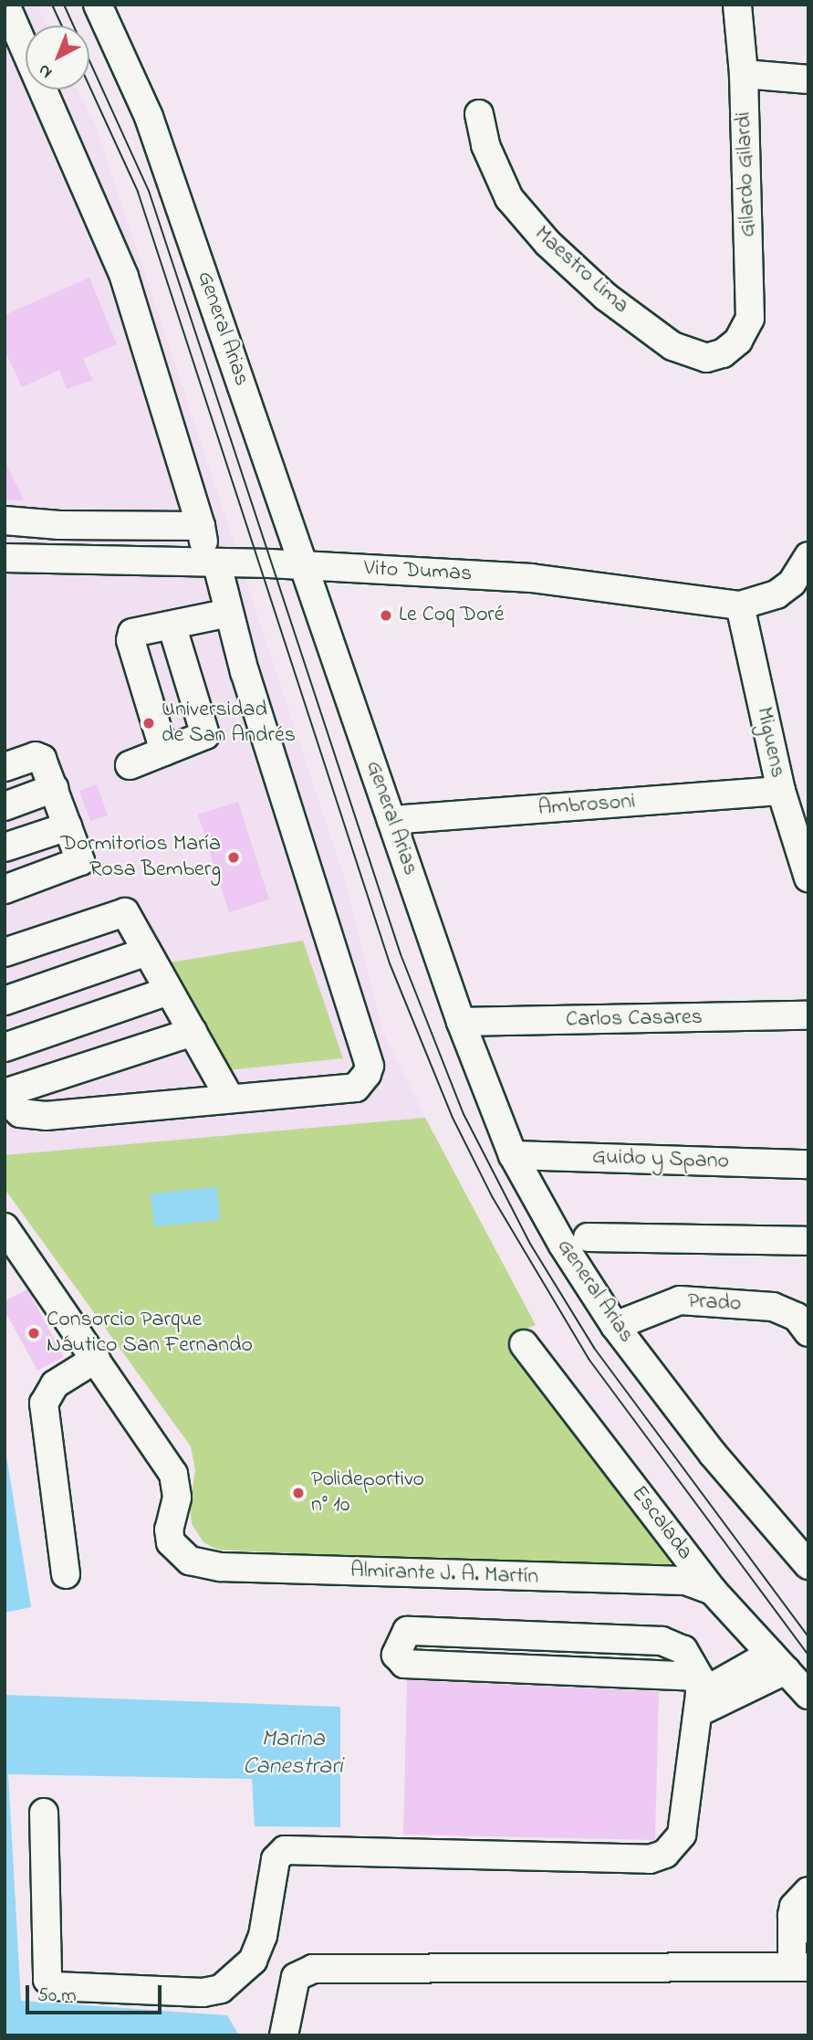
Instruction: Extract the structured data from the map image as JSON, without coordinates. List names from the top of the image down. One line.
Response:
{"streets":{"street":["Gilardo Gilardi","Maestro Lima","General Arias","Vito Dumas","Miguens","Ambrosoni","Carlos Casares","Guido y Spano","Prado","Escalada","Almirante J. A. Martín"]},"crossings":[["Gilardo Gilardi","Maestro Lima"],["General Arias","Vito Dumas"],["General Arias","Ambrosoni"],["General Arias","Carlos Casares"],["General Arias","Guido y Spano"],["General Arias","Prado"],["Vito Dumas","Miguens"],["Miguens","Ambrosoni"],["Escalada","Almirante J. A. Martín"]],"water":["Marina Canestrari"],"places":["Le Coq Doré","Universidad de San Andrés","Dormitorios María Rosa Bemberg","Consorcio Parque Náutico San Fernando","Polideportivo n° 10"],"scale_bar":"50 m","north":"bottom left"}
